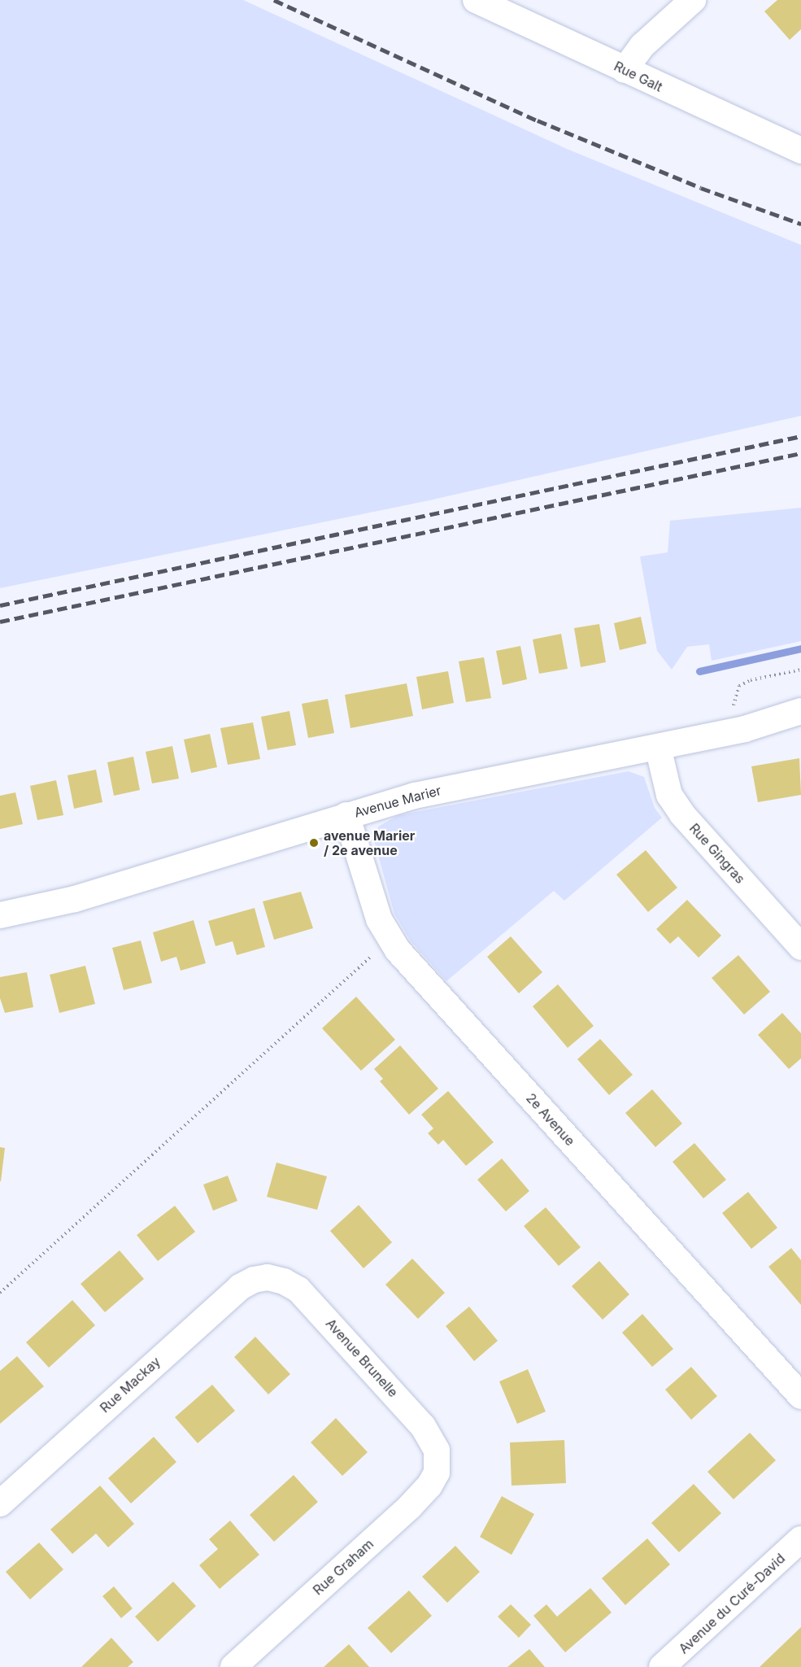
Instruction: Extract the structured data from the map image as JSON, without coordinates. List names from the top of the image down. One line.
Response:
{"streets":{"street":["Rue Galt","Avenue Marier","Rue Gingras","2e Avenue","Avenue Brunelle","Rue Mackay","Rue Graham","Avenue du Curé-David"]},"crossings":[["Avenue Marier","Rue Gingras"],["Avenue Marier","2e Avenue"],["Avenue Brunelle","Rue Mackay"],["Avenue Brunelle","Rue Graham"]],"places":["avenue Marier / 2e avenue"]}
